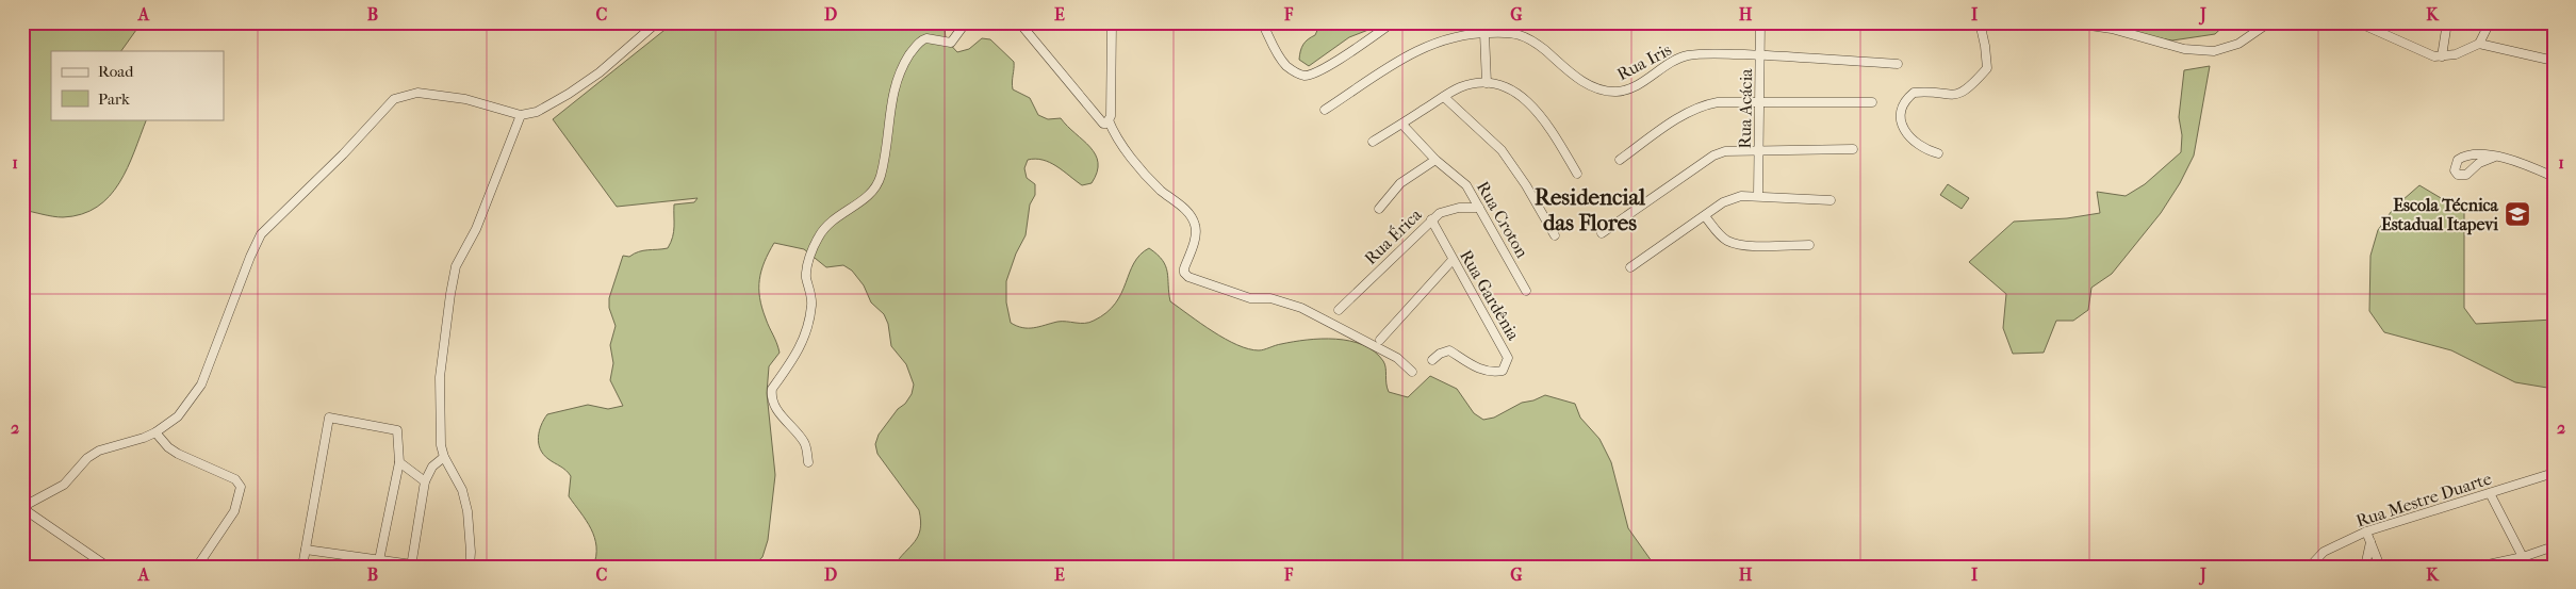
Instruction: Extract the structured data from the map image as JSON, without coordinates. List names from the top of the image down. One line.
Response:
{"streets":{"street":["Rua Iris","Rua Acácia","Rua Croton","Rua Érica","Rua Gardênia","Rua Mestre Duarte"]},"crossings":[["Rua Iris","Rua Acácia"],["Rua Croton","Rua Érica"],["Rua Érica","Rua Gardênia"]],"districts":["Residencial das Flores"],"places":{"school or university":["Escola Técnica Estadual Itapevi"]},"legend":["Road","Park"],"grid":{"columns":["A","B","C","D","E","F","G","H","I","J","K"],"rows":["1","2"]}}
